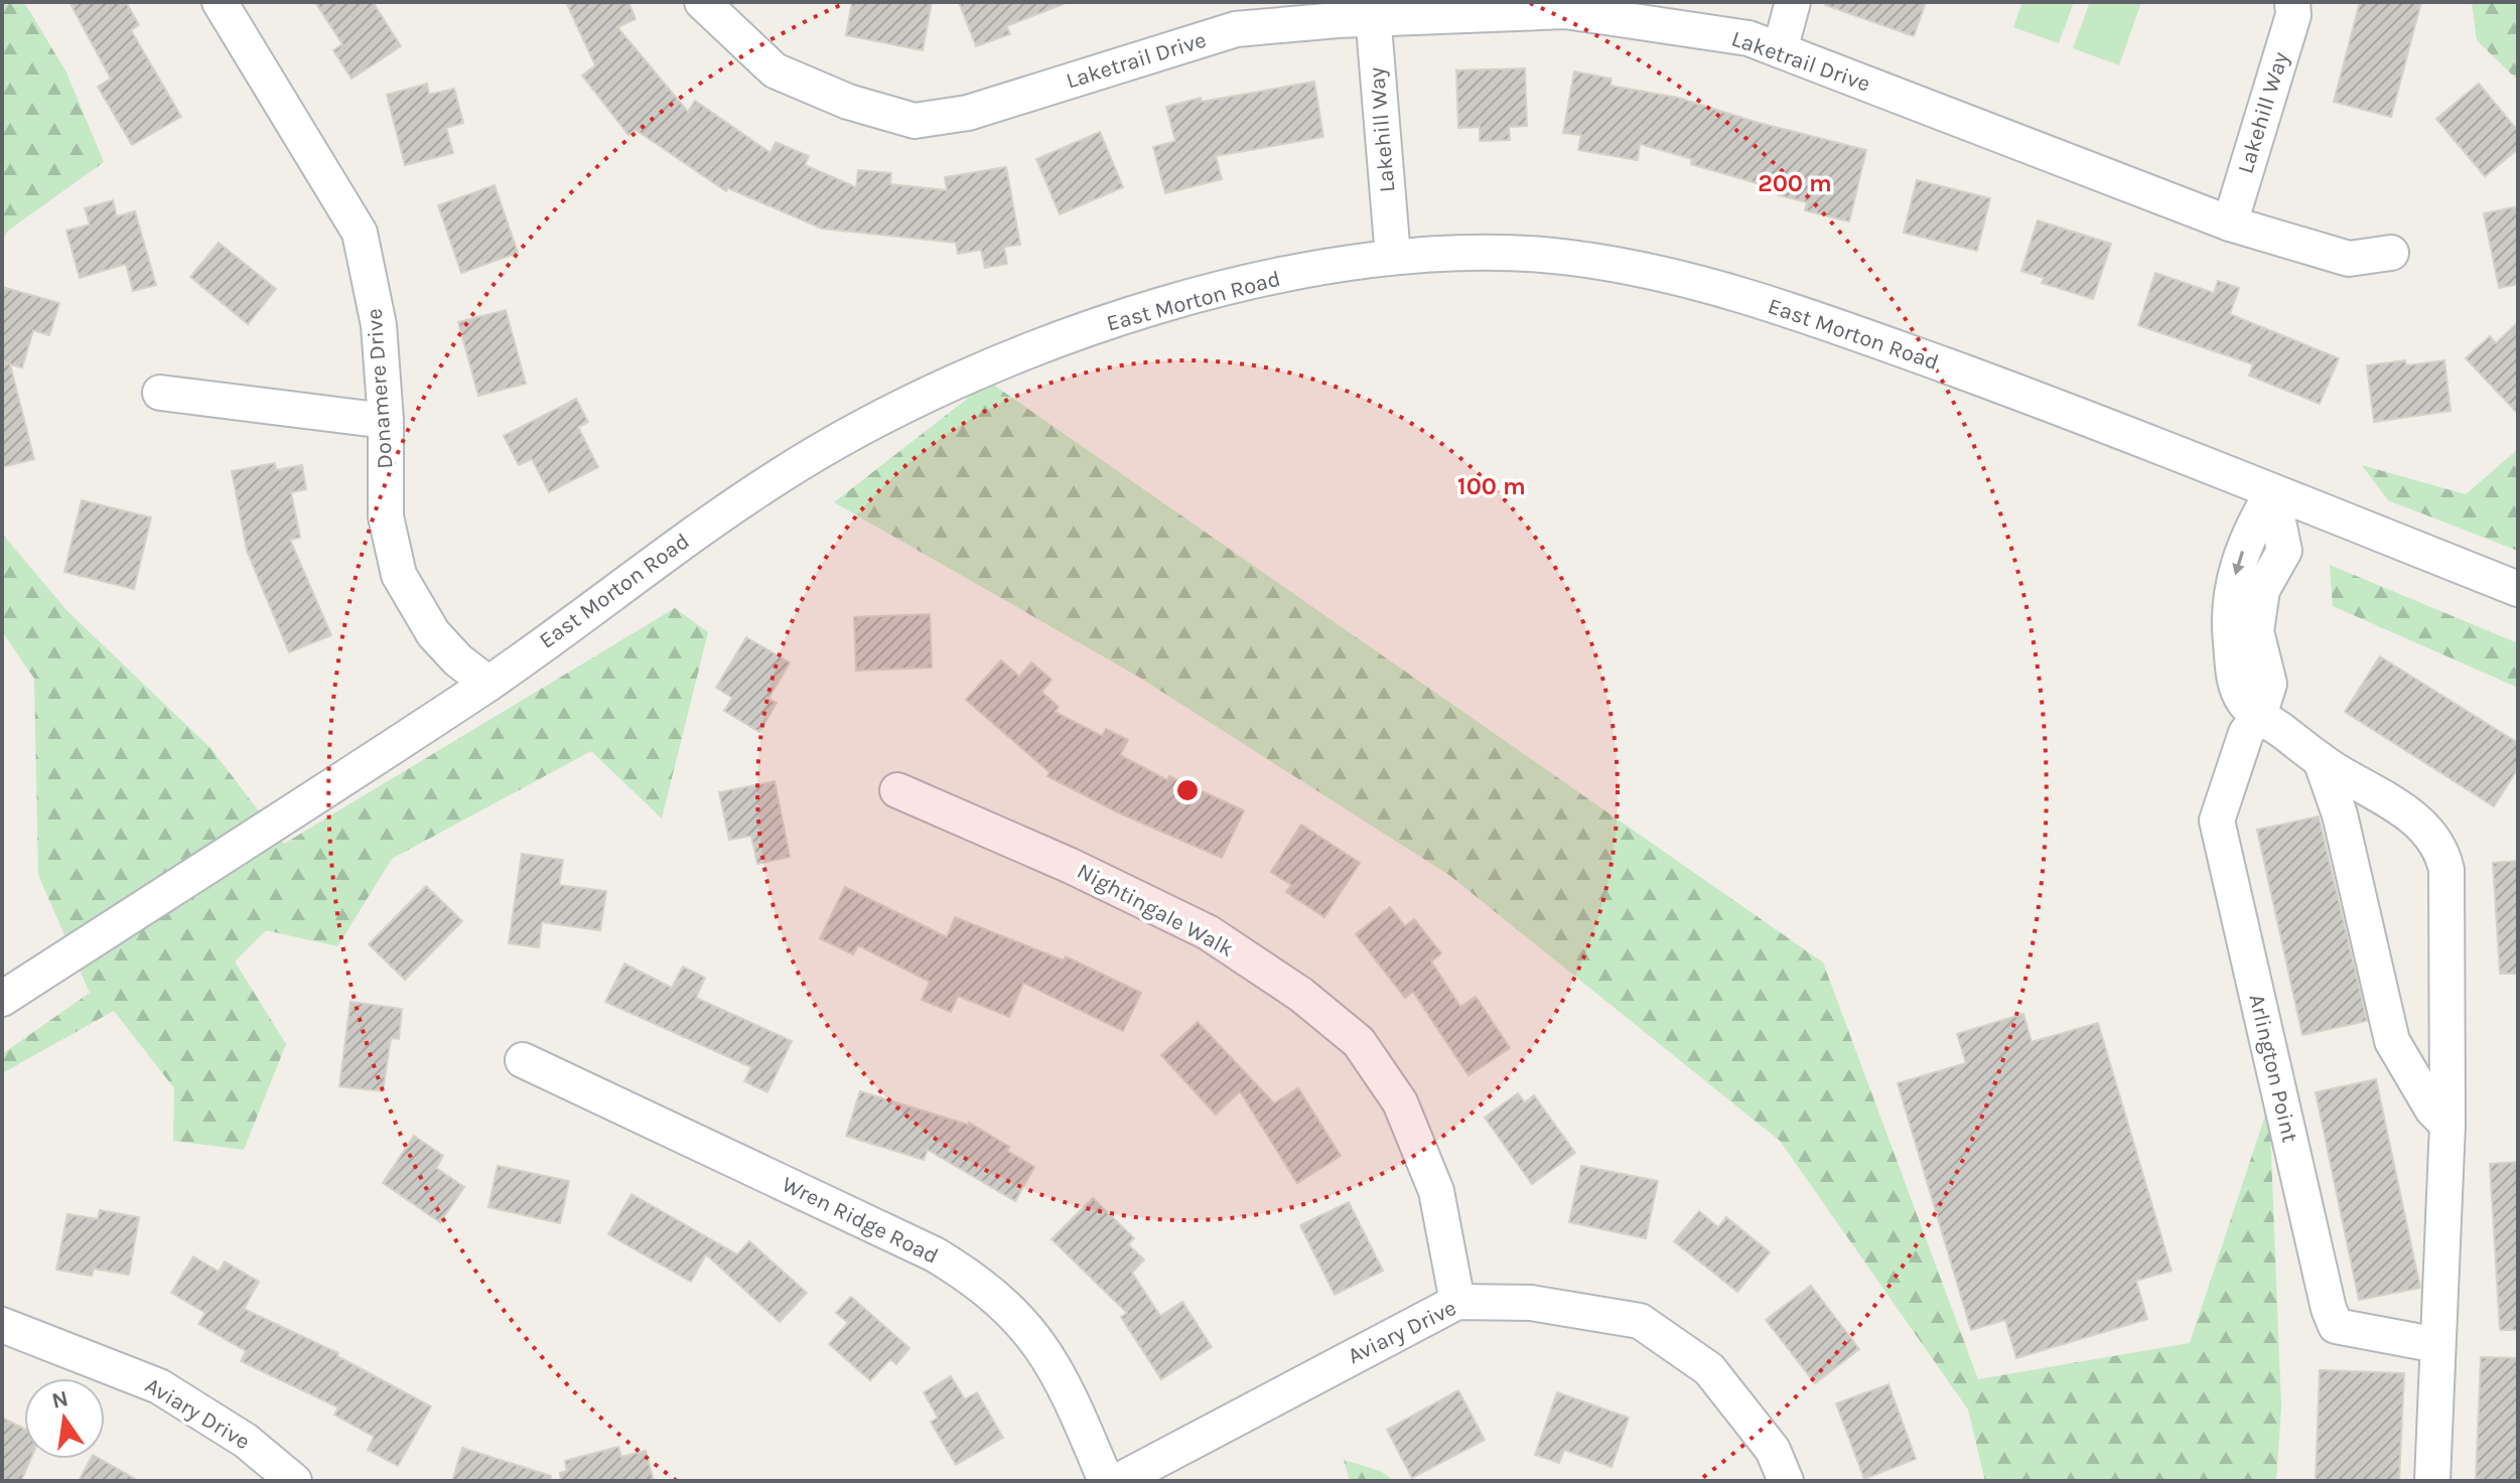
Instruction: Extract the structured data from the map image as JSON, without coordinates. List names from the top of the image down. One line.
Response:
{"streets":{"street":["Laketrail Drive","Lakehill Way","East Morton Road","Donamere Drive","Nightingale Walk","Arlington Point","Wren Ridge Road","Aviary Drive"]},"crossings":[["Laketrail Drive","Lakehill Way"],["Lakehill Way","East Morton Road"],["East Morton Road","Donamere Drive"],["Nightingale Walk","Aviary Drive"]],"north":"top","rings":["200 m","100 m"]}
